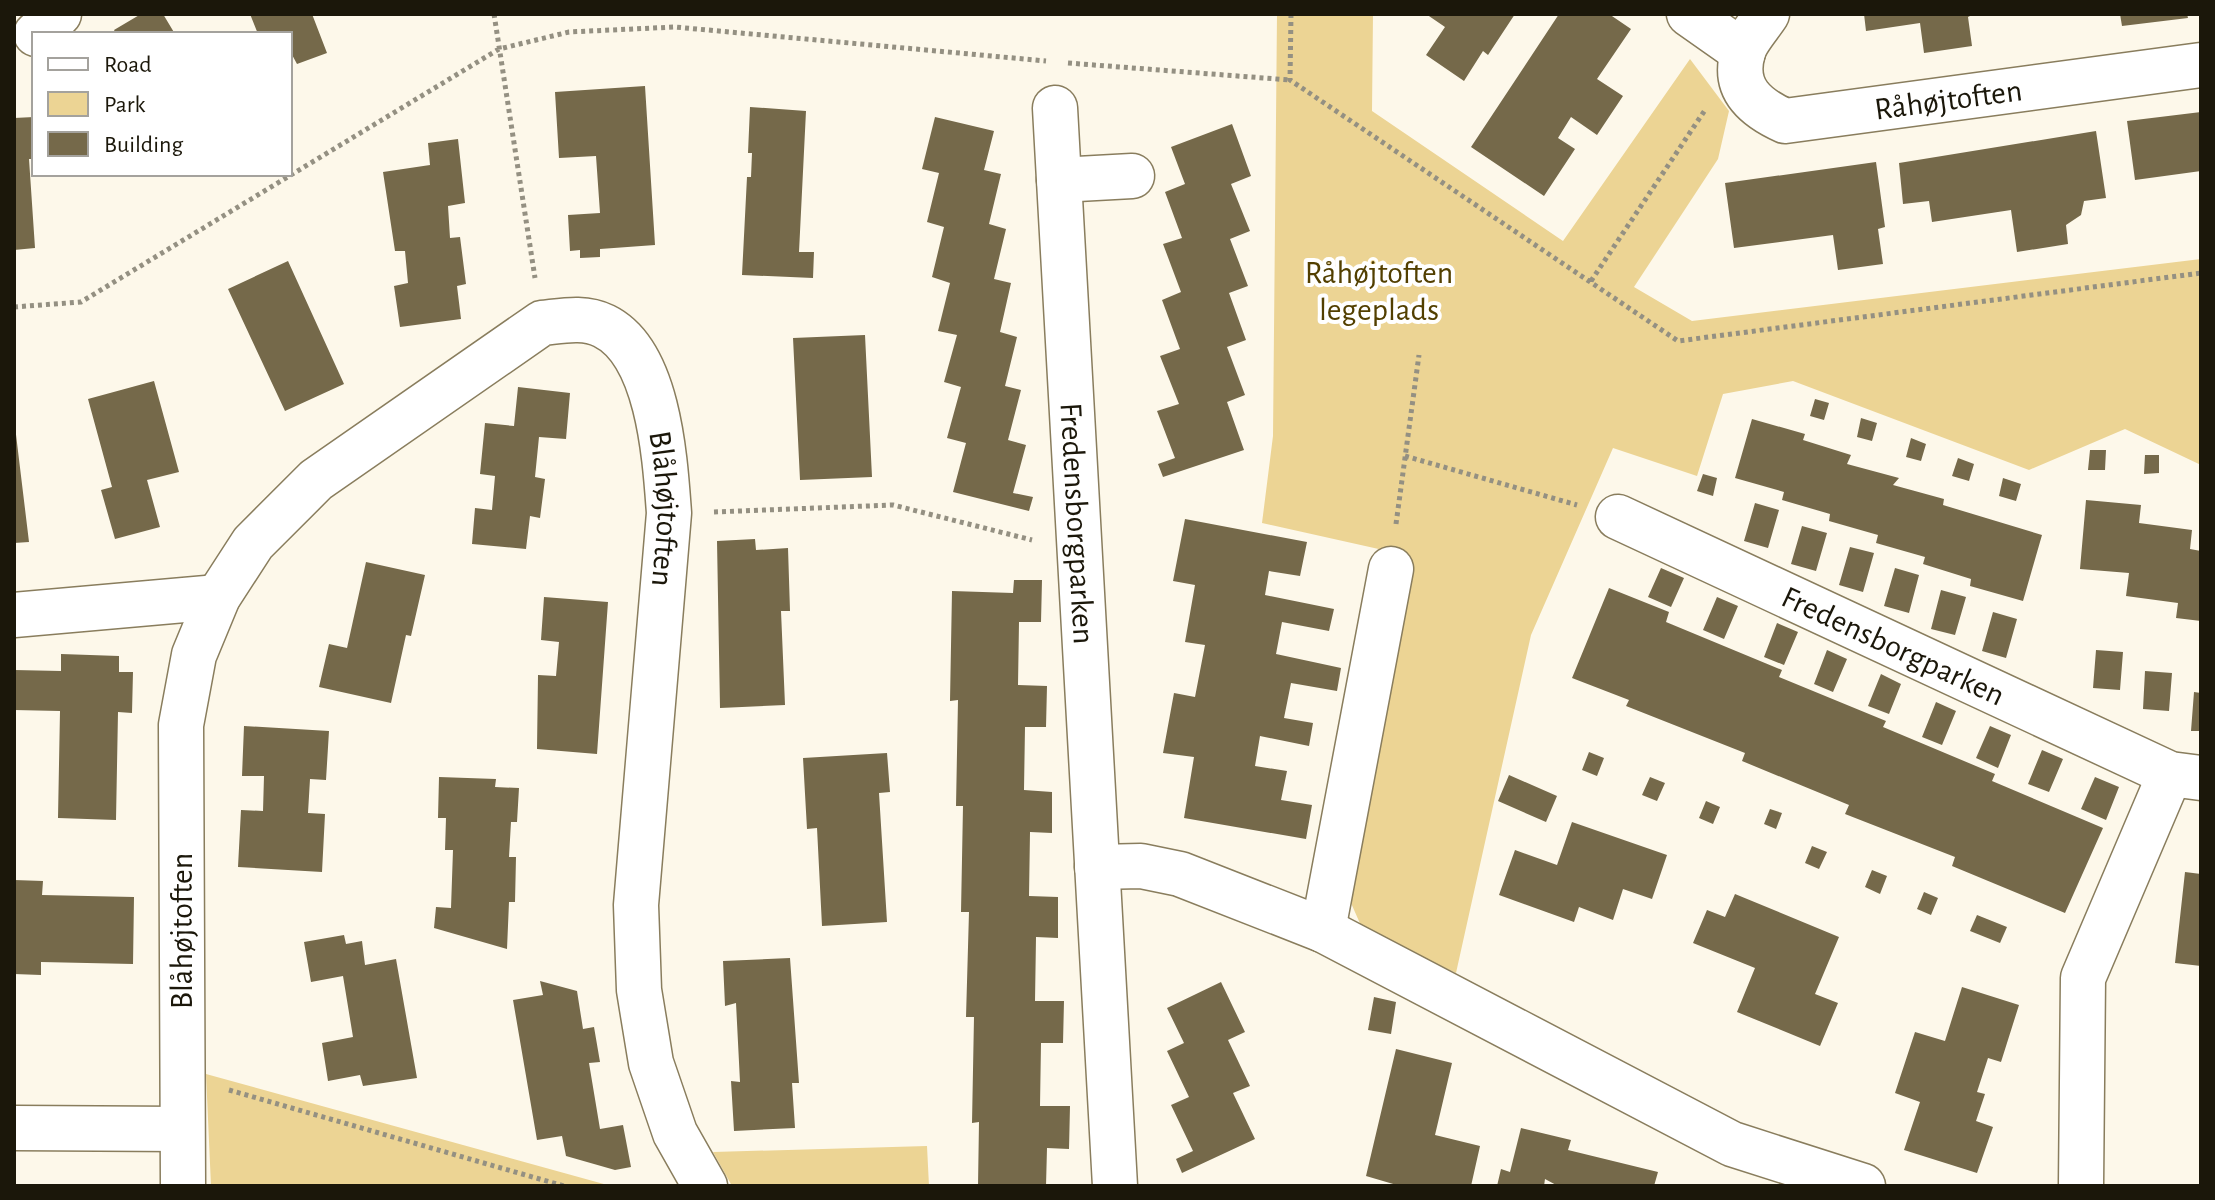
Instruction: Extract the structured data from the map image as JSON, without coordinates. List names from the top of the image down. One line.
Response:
{"streets":{"street":["Råhøjtoften","Blåhøjtoften","Fredensborgparken"]},"parks":["Råhøjtoften legeplads"],"legend":["Road","Park","Building"]}
